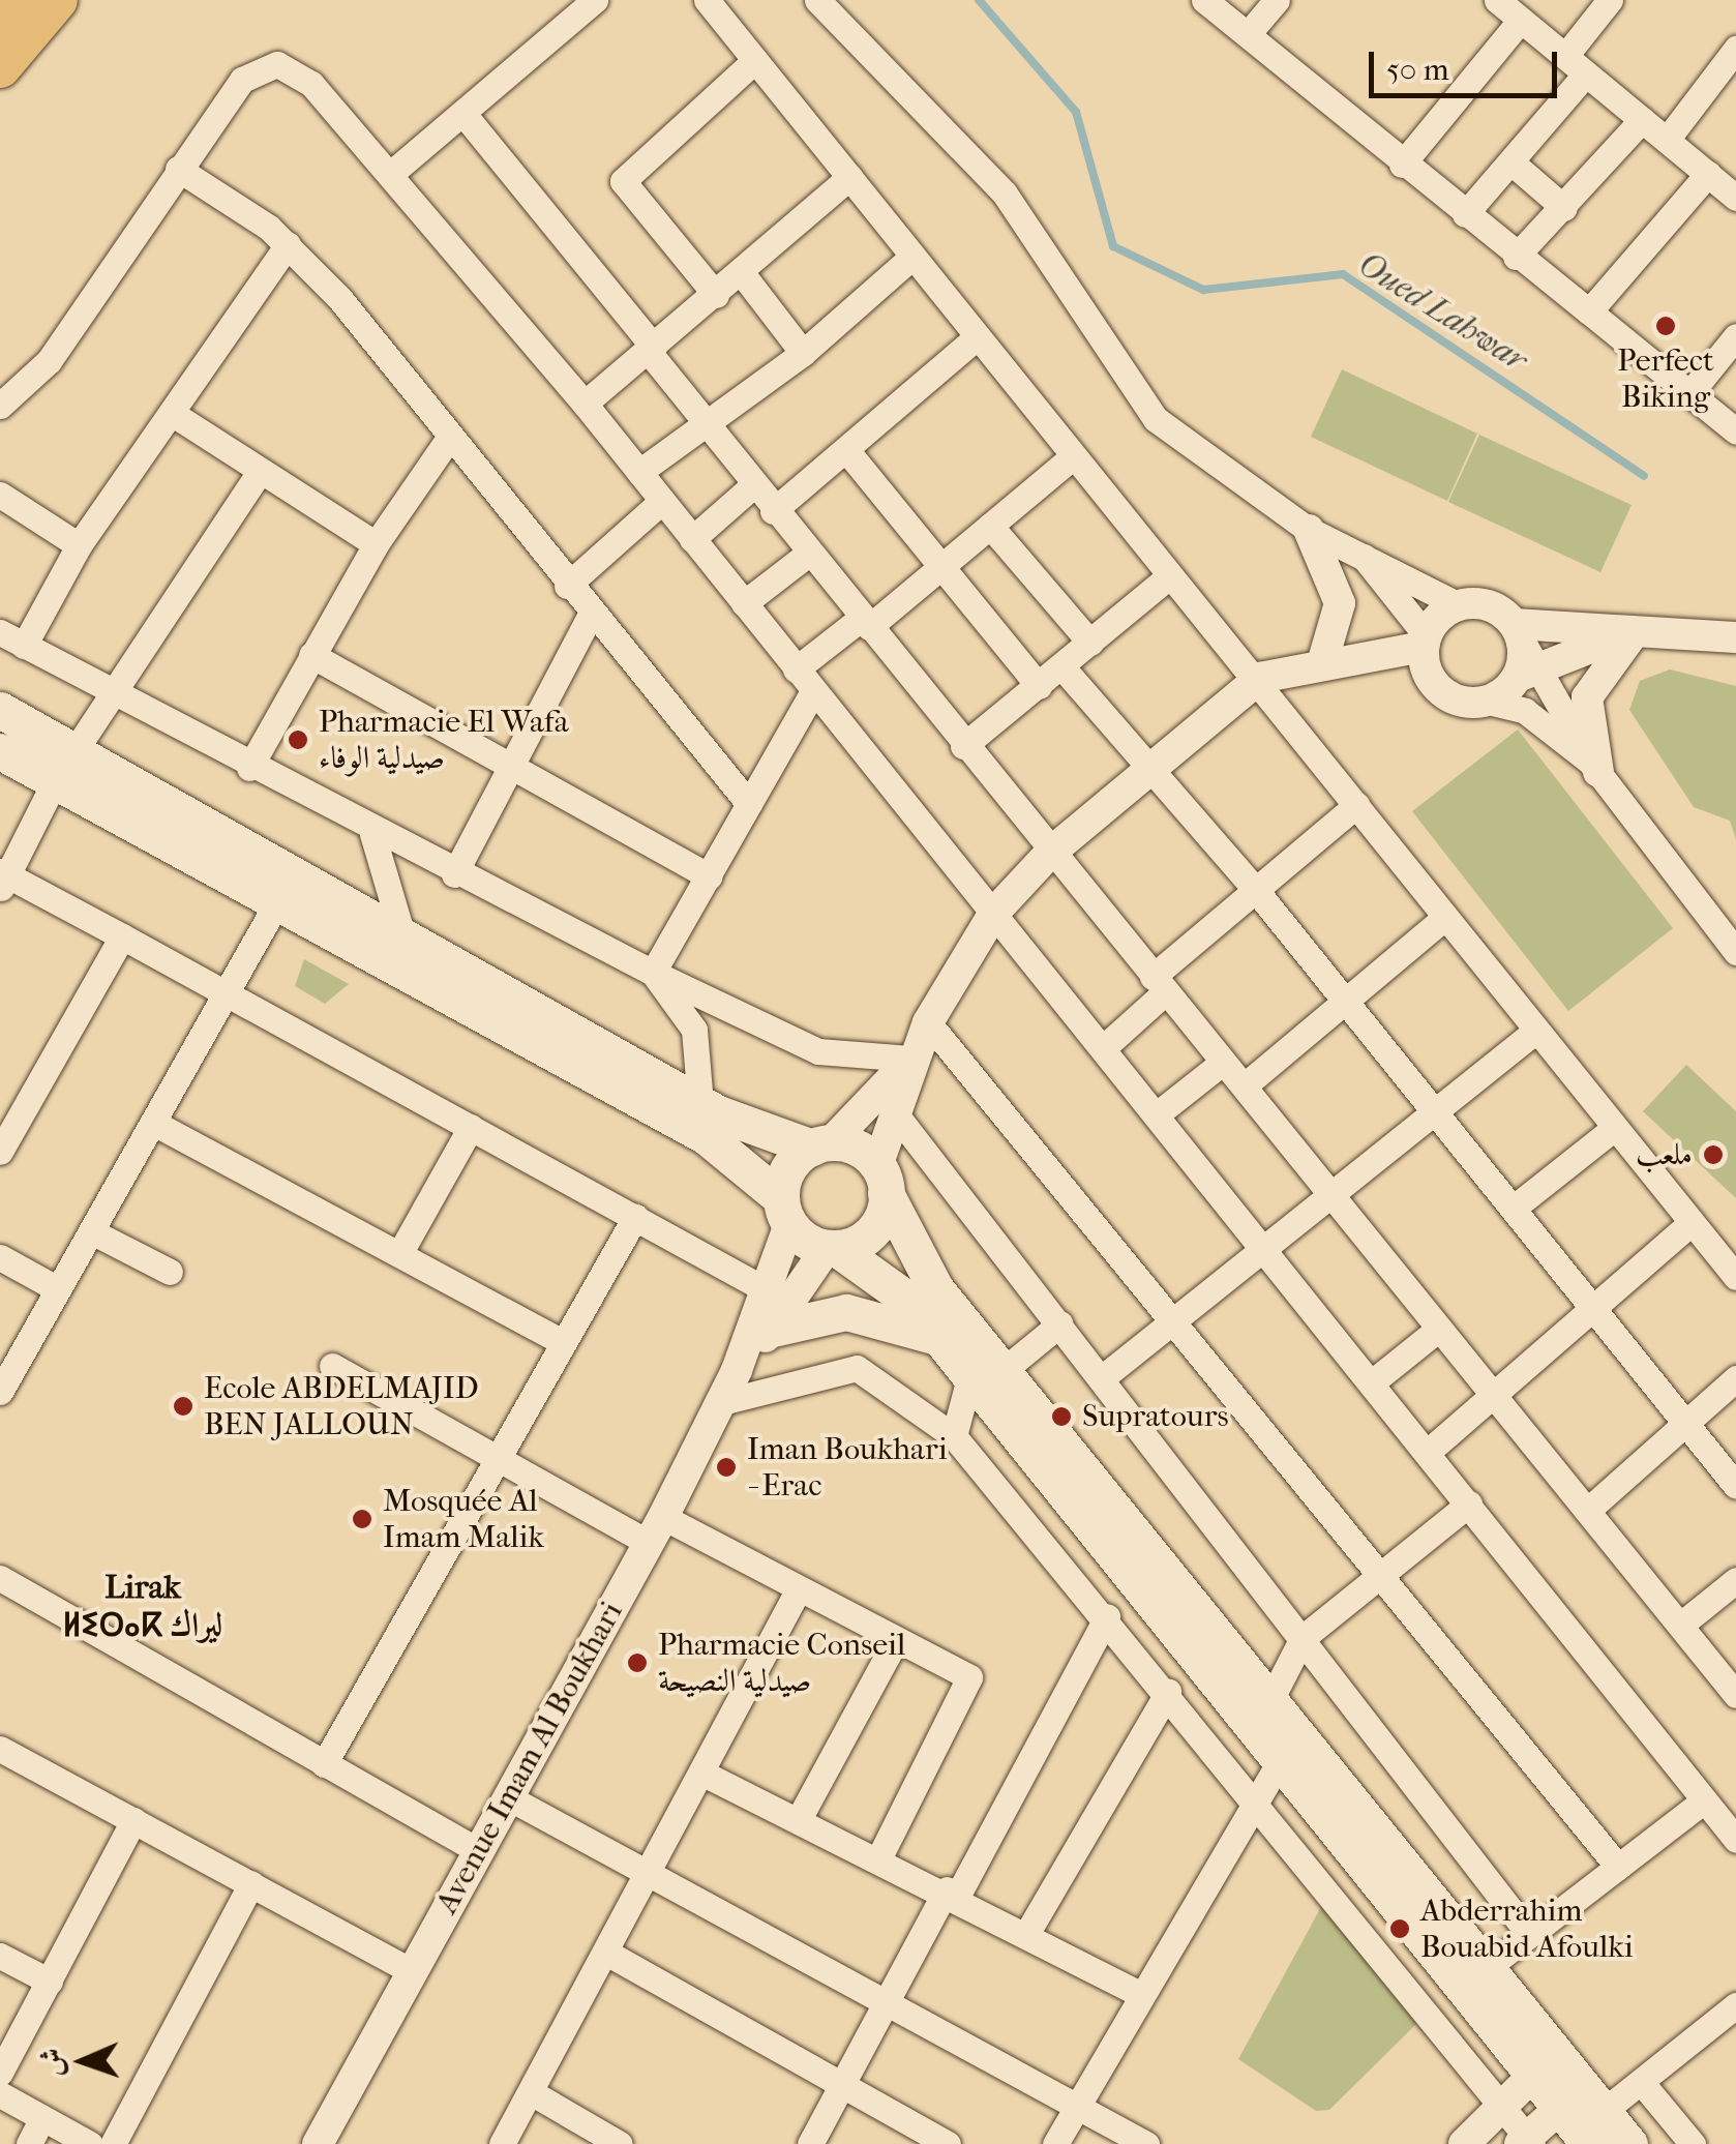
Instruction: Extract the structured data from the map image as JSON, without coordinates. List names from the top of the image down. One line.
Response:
{"streets":{"street":["Avenue Imam Al Boukhari"]},"districts":["Lirak ⵍⵉⵔⴰⴽ ليراك"],"water":["Oued Lahwar"],"places":["Perfect Biking","Pharmacie El Wafa صيدلية الوفاء","ملعب","Ecole ABDELMAJID BEN JALLOUN","Supratours","Iman Boukhari - Erac","Mosquée Al Imam Malik","Pharmacie Conseil صيدلية النصيحة","Abderrahim Bouabid Afoulki"],"scale_bar":"50 m","north":"left"}
